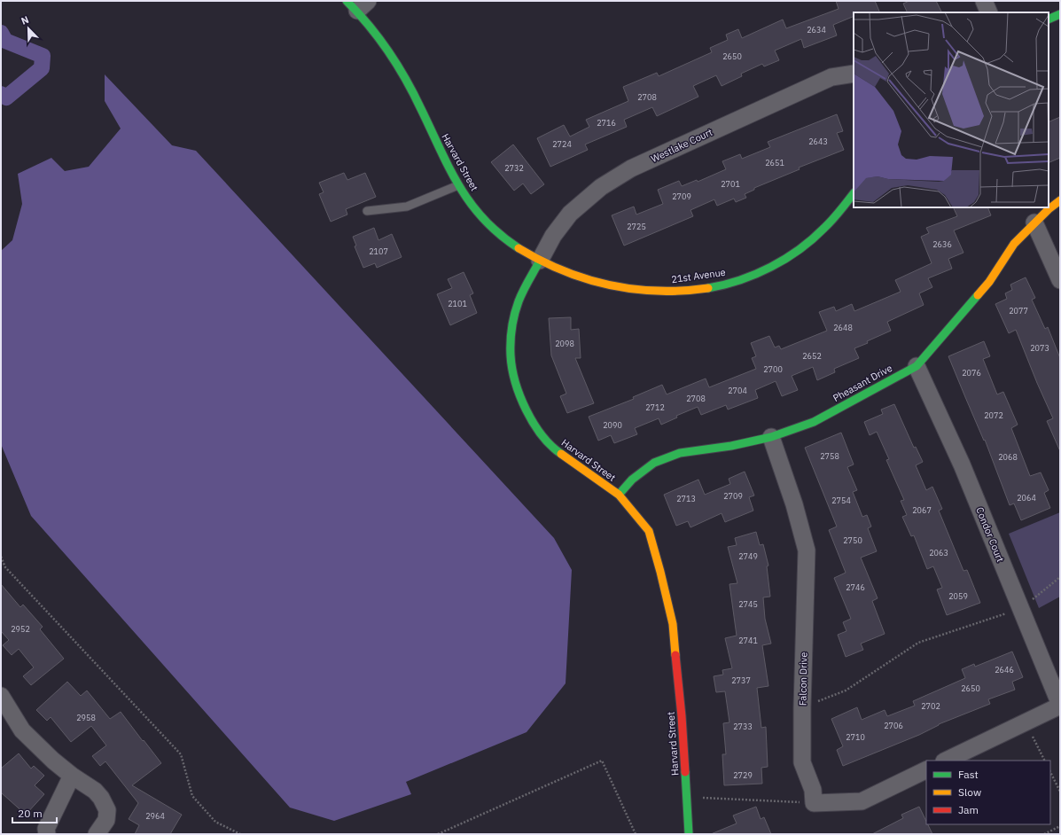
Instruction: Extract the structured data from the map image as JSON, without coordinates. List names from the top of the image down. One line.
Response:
{"streets":{"street":["Westlake Court","Harvard Street","21st Avenue","Pheasant Drive","Condor Court","Falcon Drive"]},"crossings":[["Westlake Court","Harvard Street"],["Westlake Court","21st Avenue"],["Harvard Street","21st Avenue"],["Harvard Street","Pheasant Drive"],["Pheasant Drive","Condor Court"],["Pheasant Drive","Falcon Drive"]],"house_numbers":["2634","2650","2708","2716","2643","2724","2651","2732","2701","2709","2725","2636","2107","2101","2077","2648","2098","2073","2652","2700","2076","2704","2708","2712","2072","2090","2758","2068","2709","2064","2713","2754","2067","2750","2063","2749","2746","2059","2745","2952","2741","2646","2737","2650","2702","2958","2706","2733","2710","2729","2964"],"legend":["Fast","Slow","Jam"],"scale_bar":"20 m","north":"top left"}
